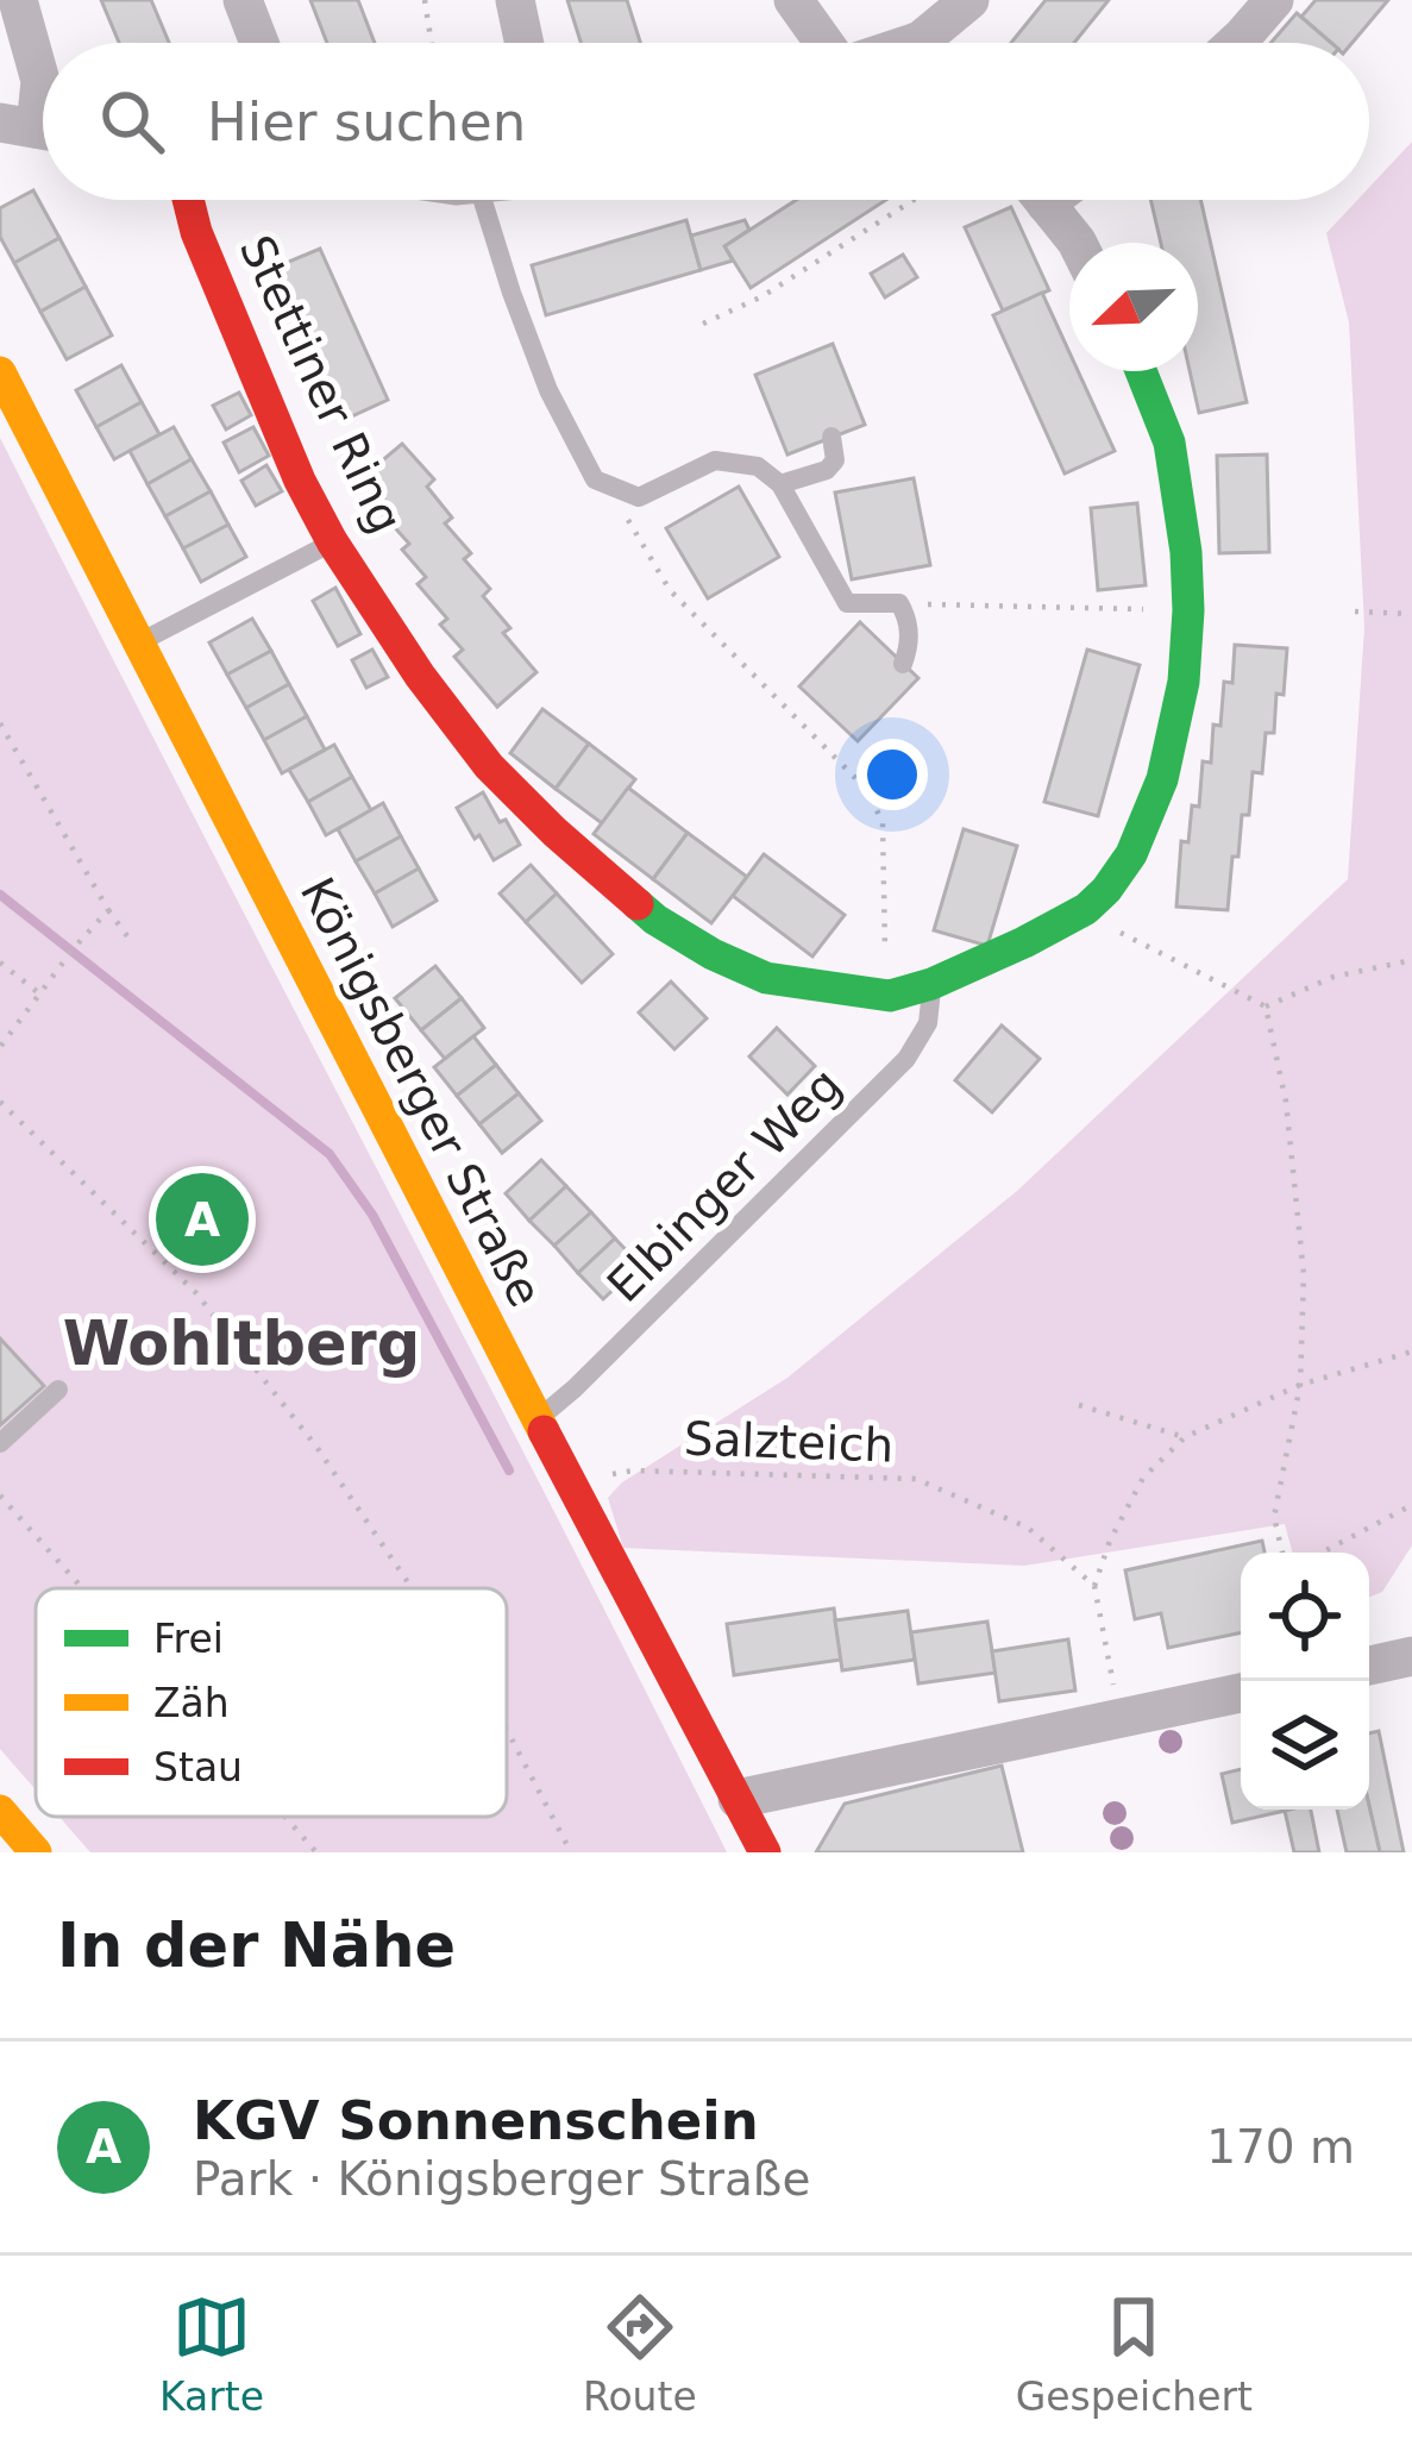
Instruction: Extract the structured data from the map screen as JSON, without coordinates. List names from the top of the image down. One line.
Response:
{"streets":{"street":["Stettiner Ring","Königsberger Straße"],"lane":["Elbinger Weg"],"path":["Salzteich"]},"crossings":[["Stettiner Ring","Elbinger Weg"],["Königsberger Straße","Elbinger Weg"],["Königsberger Straße","Salzteich"]],"districts":["Wohltberg"],"legend":["Frei","Zäh","Stau"],"north":"bottom left","page":{"search":"Hier suchen","pins":"A","heading":"In der Nähe","list":[{"mark":"A","name":"KGV Sonnenschein","note":"Park · Königsberger Straße","value":"170 m"}],"nav":["Karte","Route","Gespeichert"]}}
